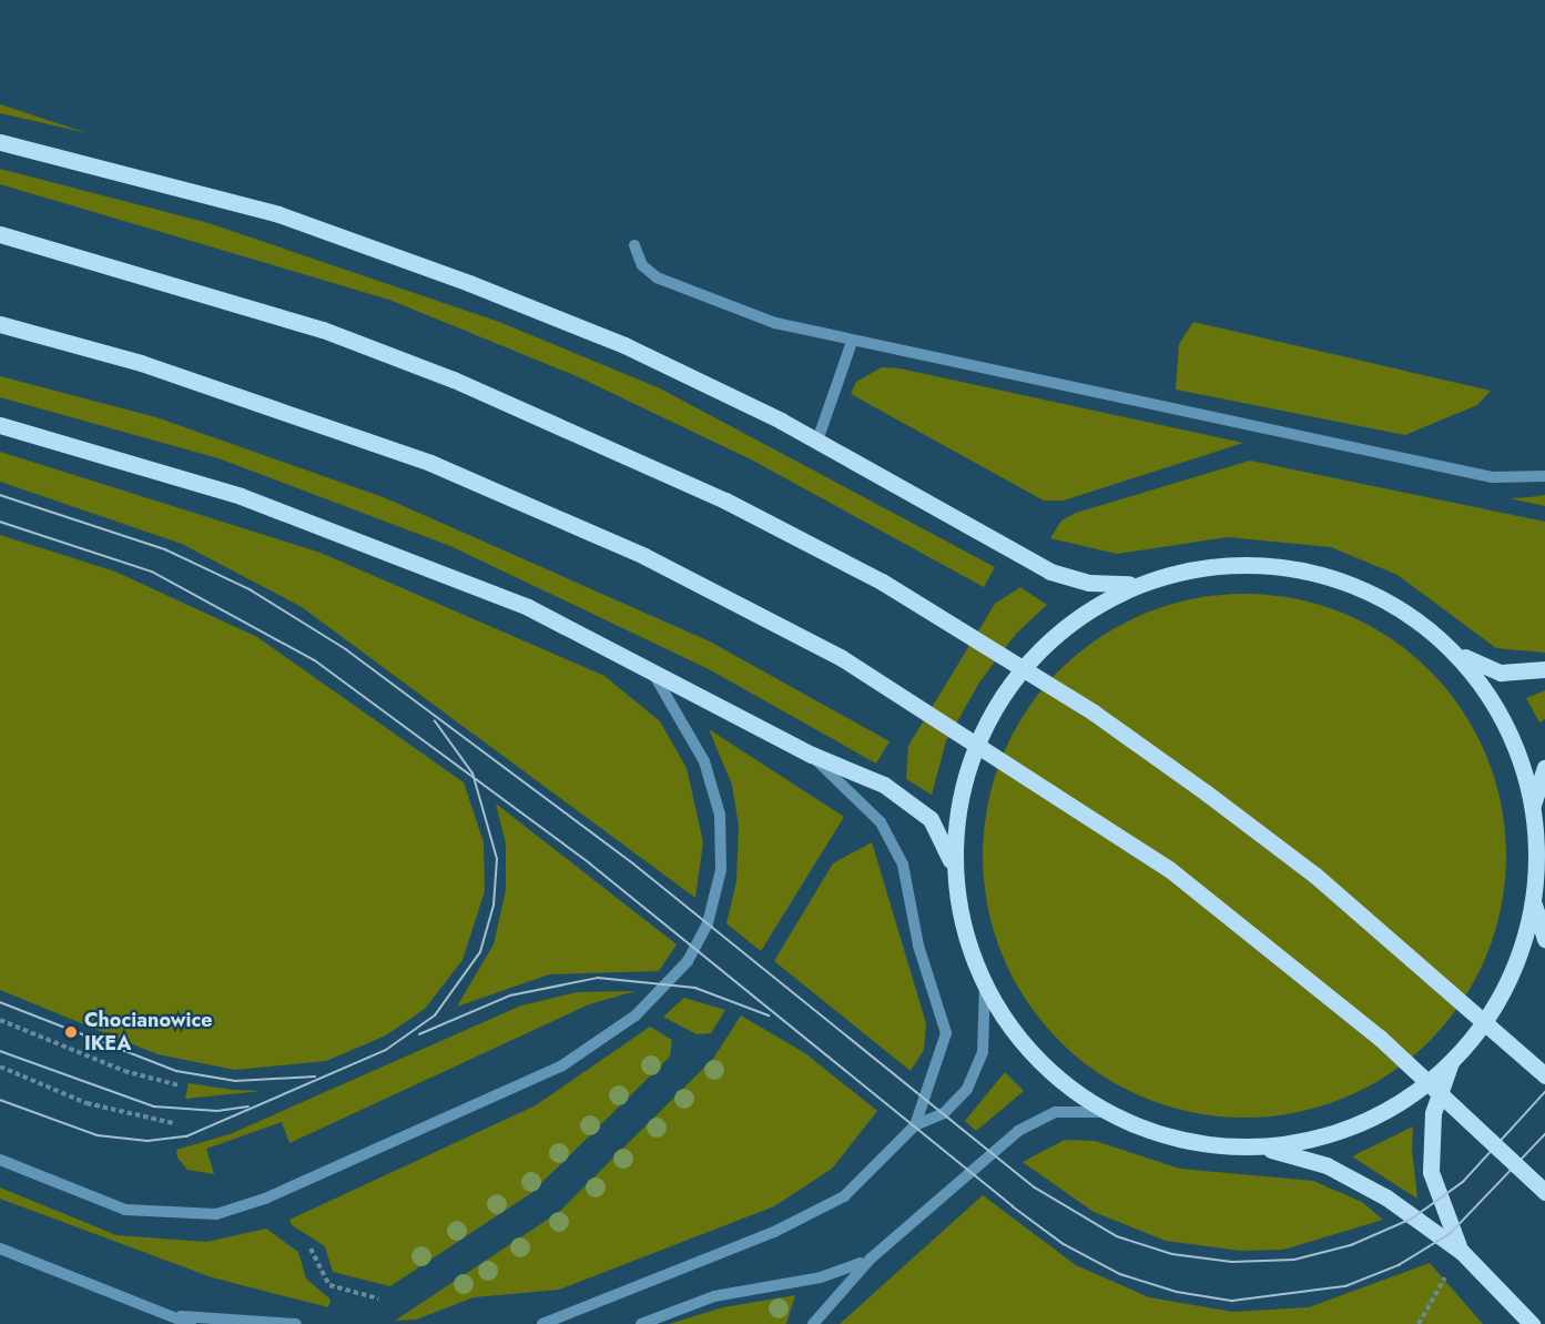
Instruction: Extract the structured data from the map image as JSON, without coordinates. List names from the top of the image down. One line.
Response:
{"places":["Chocianowice IKEA"]}
